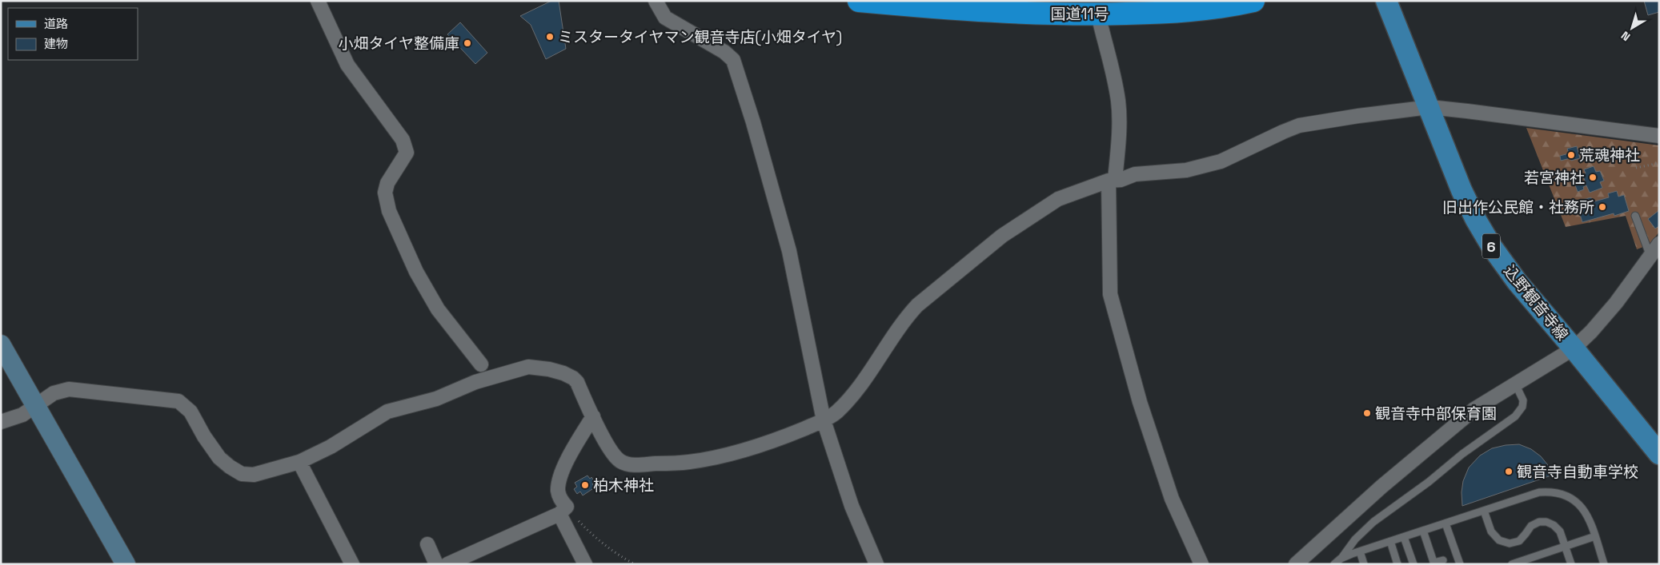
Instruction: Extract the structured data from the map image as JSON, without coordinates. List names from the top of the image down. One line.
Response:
{"streets":{"highway":["国道11号"],"main road":["6","込野観音寺線"]},"places":["ミスタータイヤマン観音寺店(小畑タイヤ)","小畑タイヤ整備庫","荒魂神社","若宮神社","旧出作公民館・社務所","観音寺中部保育園","観音寺自動車学校","柏木神社"],"legend":["道路","建物"],"north":"bottom left"}
